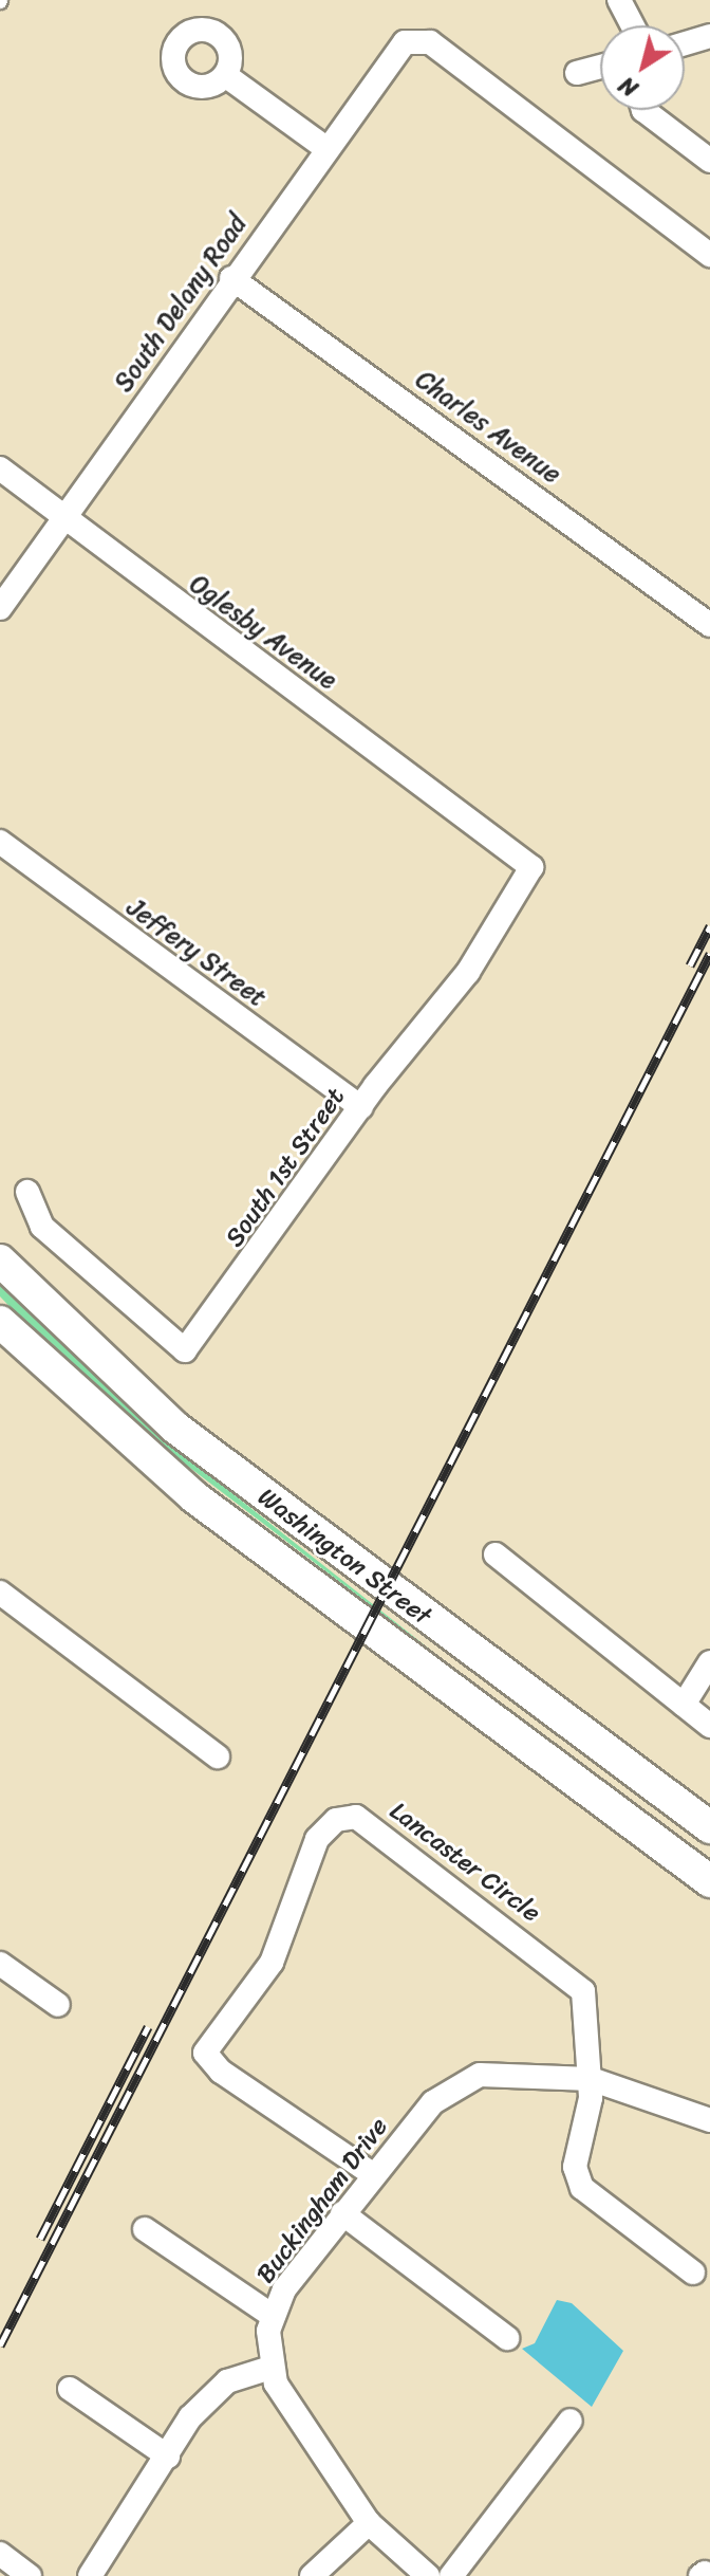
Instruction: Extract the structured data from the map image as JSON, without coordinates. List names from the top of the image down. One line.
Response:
{"streets":{"main road":["Washington Street"],"street":["South Delany Road","Charles Avenue","Oglesby Avenue","Jeffery Street","South 1st Street","Lancaster Circle","Buckingham Drive"]},"crossings":[["South Delany Road","Charles Avenue"],["South Delany Road","Oglesby Avenue"],["Oglesby Avenue","South 1st Street"],["Jeffery Street","South 1st Street"],["Lancaster Circle","Buckingham Drive"]],"north":"bottom left"}
